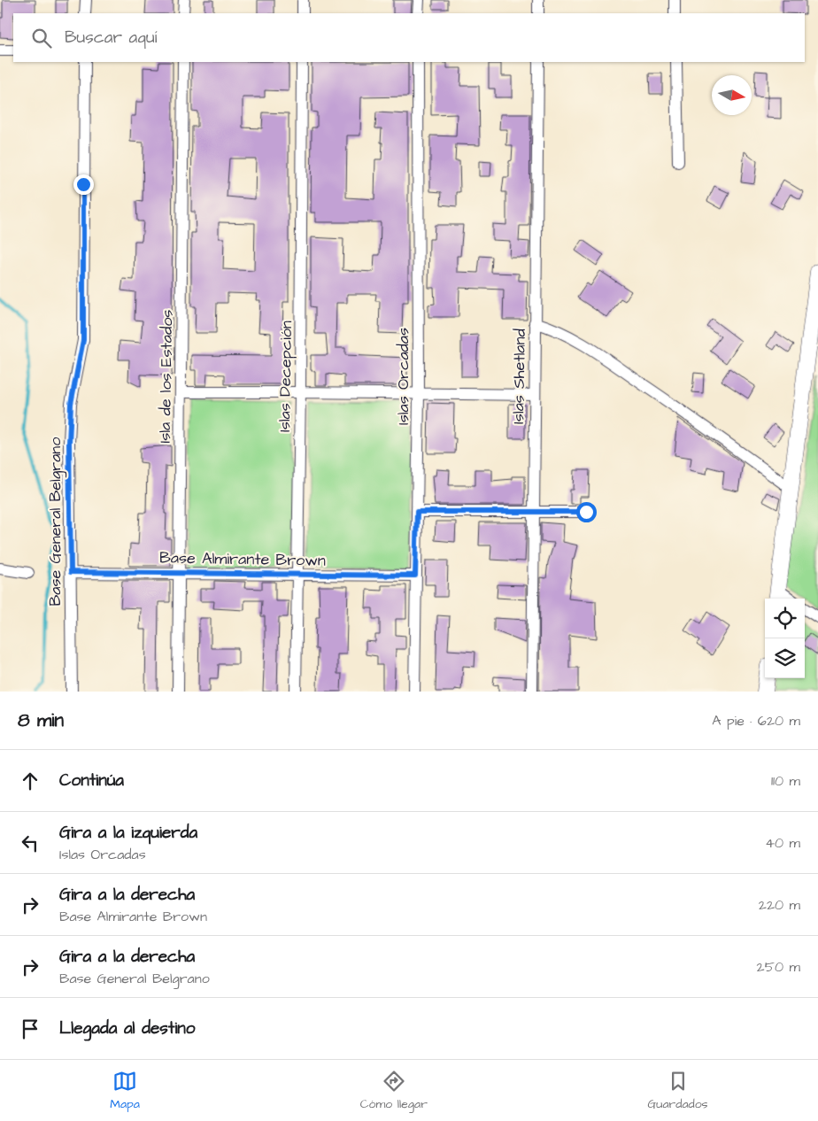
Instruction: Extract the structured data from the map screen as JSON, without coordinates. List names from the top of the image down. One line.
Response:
{"streets":{"street":["Isla de los Estados","Islas Decepción","Islas Orcadas","Islas Shetland","Base General Belgrano","Base Almirante Brown"]},"crossings":[["Isla de los Estados","Base Almirante Brown"],["Islas Decepción","Base Almirante Brown"],["Islas Orcadas","Base Almirante Brown"],["Base General Belgrano","Base Almirante Brown"]],"north":"right","page":{"search":"Buscar aquí","heading":["8 min","A pie · 620 m"],"list":[["Continúa","110 m"],["Gira a la izquierda","Islas Orcadas","40 m"],["Gira a la derecha","Base Almirante Brown","220 m"],["Gira a la derecha","Base General Belgrano","250 m"],"Llegada al destino"],"nav":["Mapa","Cómo llegar","Guardados"]}}
